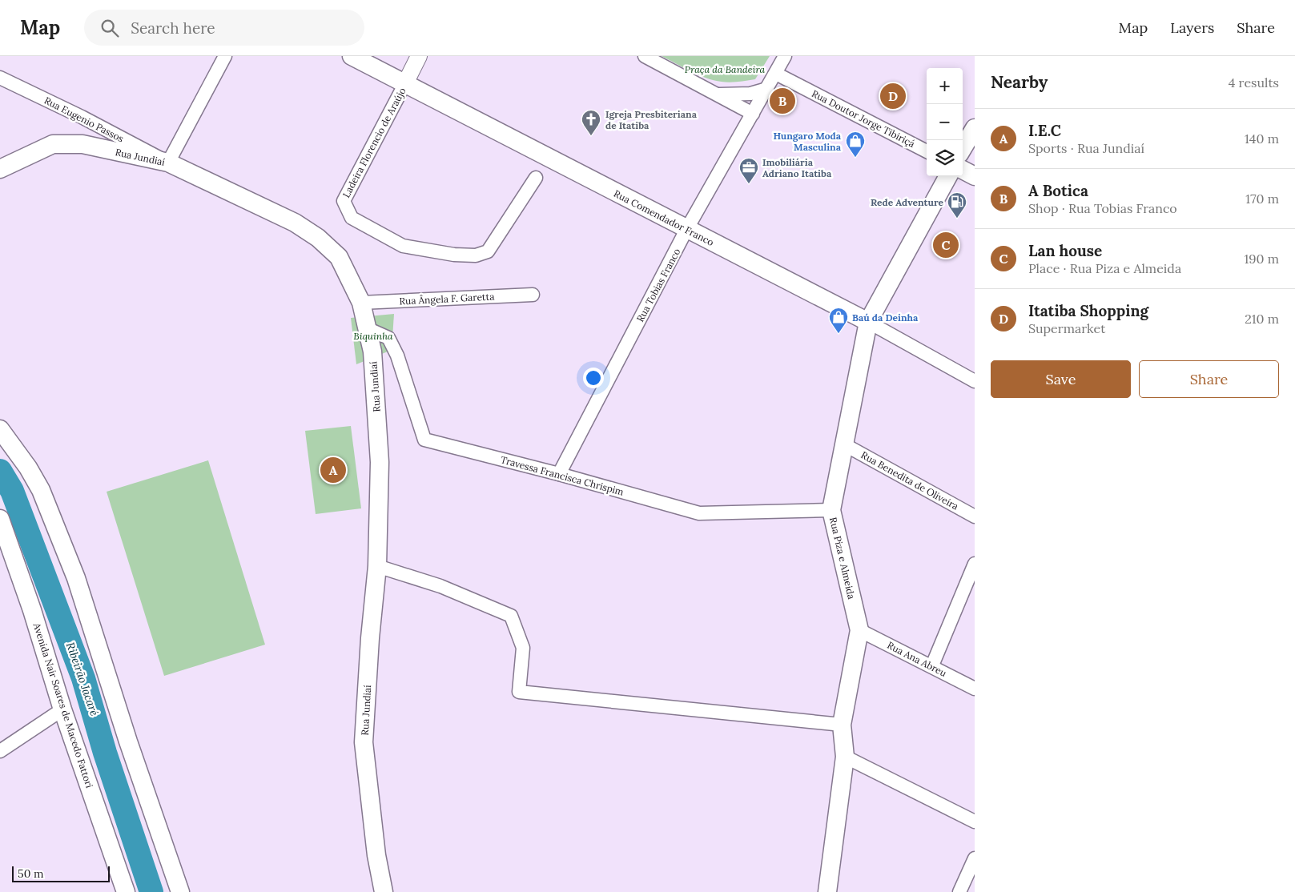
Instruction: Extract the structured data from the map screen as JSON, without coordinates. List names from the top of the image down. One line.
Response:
{"streets":{"main road":["Rua Jundiaí","Rua Comendador Franco","Rua Piza e Almeida","Avenida Nair Soares de Macedo Fattori"],"street":["Rua Doutor Jorge Tibiriçá","Rua Eugenio Passos","Ladeira Florencio de Araújo","Rua Tobias Franco","Rua Ângela F. Garetta","Travessa Francisca Chrispim","Rua Benedita de Oliveira","Rua Ana Abreu"]},"crossings":[["Rua Doutor Jorge Tibiriçá","Rua Tobias Franco"],["Rua Eugenio Passos","Rua Jundiaí"],["Ladeira Florencio de Araújo","Rua Comendador Franco"],["Rua Jundiaí","Rua Ângela F. Garetta"],["Rua Jundiaí","Travessa Francisca Chrispim"],["Rua Comendador Franco","Rua Tobias Franco"],["Rua Comendador Franco","Rua Piza e Almeida"],["Rua Tobias Franco","Travessa Francisca Chrispim"],["Travessa Francisca Chrispim","Rua Piza e Almeida"],["Rua Benedita de Oliveira","Rua Piza e Almeida"],["Rua Piza e Almeida","Rua Ana Abreu"]],"water":["Ribeirão Jacaré"],"parks":["Praça da Bandeira","Biquinha"],"places":{"church":["Igreja Presbiteriana de Itatiba"],"shop":["Hungaro Moda Masculina","Baú da Deinha"],"office":["Imobiliária Adriano Itatiba"],"fuel station":["Rede Adventure"]},"scale_bar":"50 m","page":{"header":"Map","search":"Search here","nav":["Map","Layers","Share"],"heading":["Nearby","4 results"],"map_buttons":["+","−"],"pins":["D","B","C","A"],"list":[{"mark":"A","name":"I.E.C","note":"Sports · Rua Jundiaí","value":"140 m"},{"mark":"B","name":"A Botica","note":"Shop · Rua Tobias Franco","value":"170 m"},{"mark":"C","name":"Lan house","note":"Place · Rua Piza e Almeida","value":"190 m"},{"mark":"D","name":"Itatiba Shopping","note":"Supermarket","value":"210 m"}],"buttons":["Save","Share"],"scale":"50 m"}}
